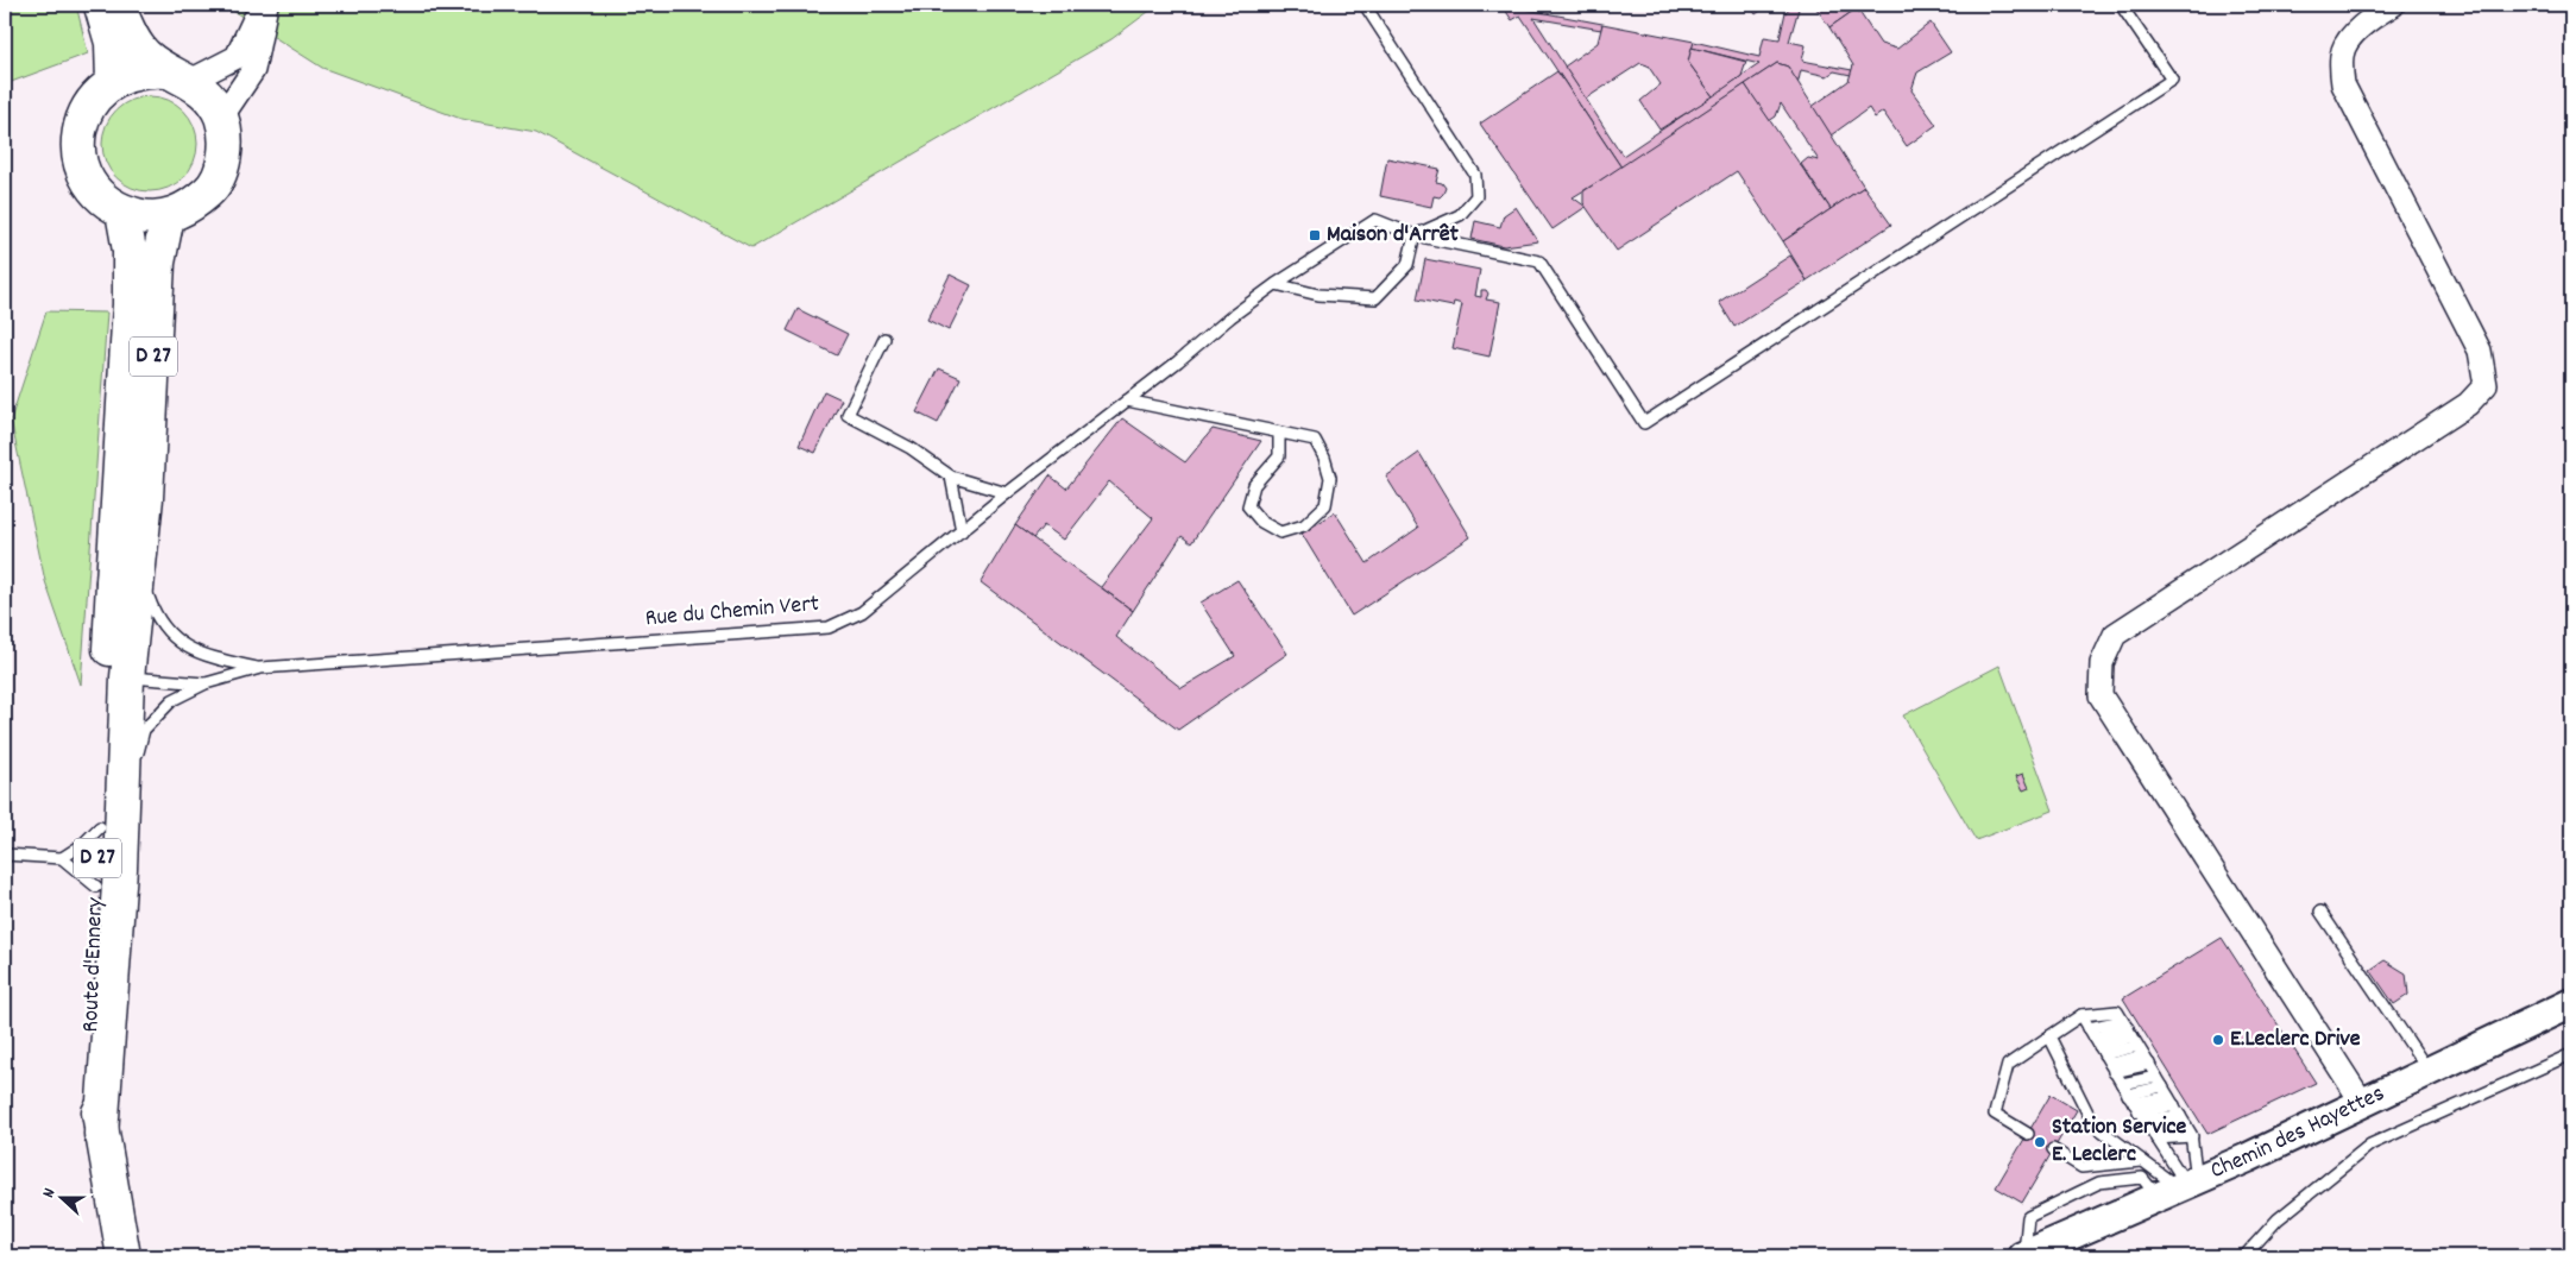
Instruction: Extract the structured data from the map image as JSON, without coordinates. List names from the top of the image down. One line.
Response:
{"streets":{"main road":["D 27","Route d'Ennery"],"street":["Chemin des Hayettes"],"lane":["Rue du Chemin Vert"]},"crossings":[["D 27","Route d'Ennery"]],"places":{"transit":["Maison d'Arrêt"],"other":["E.Leclerc Drive","Station Service E. Leclerc"]},"north":"left"}
